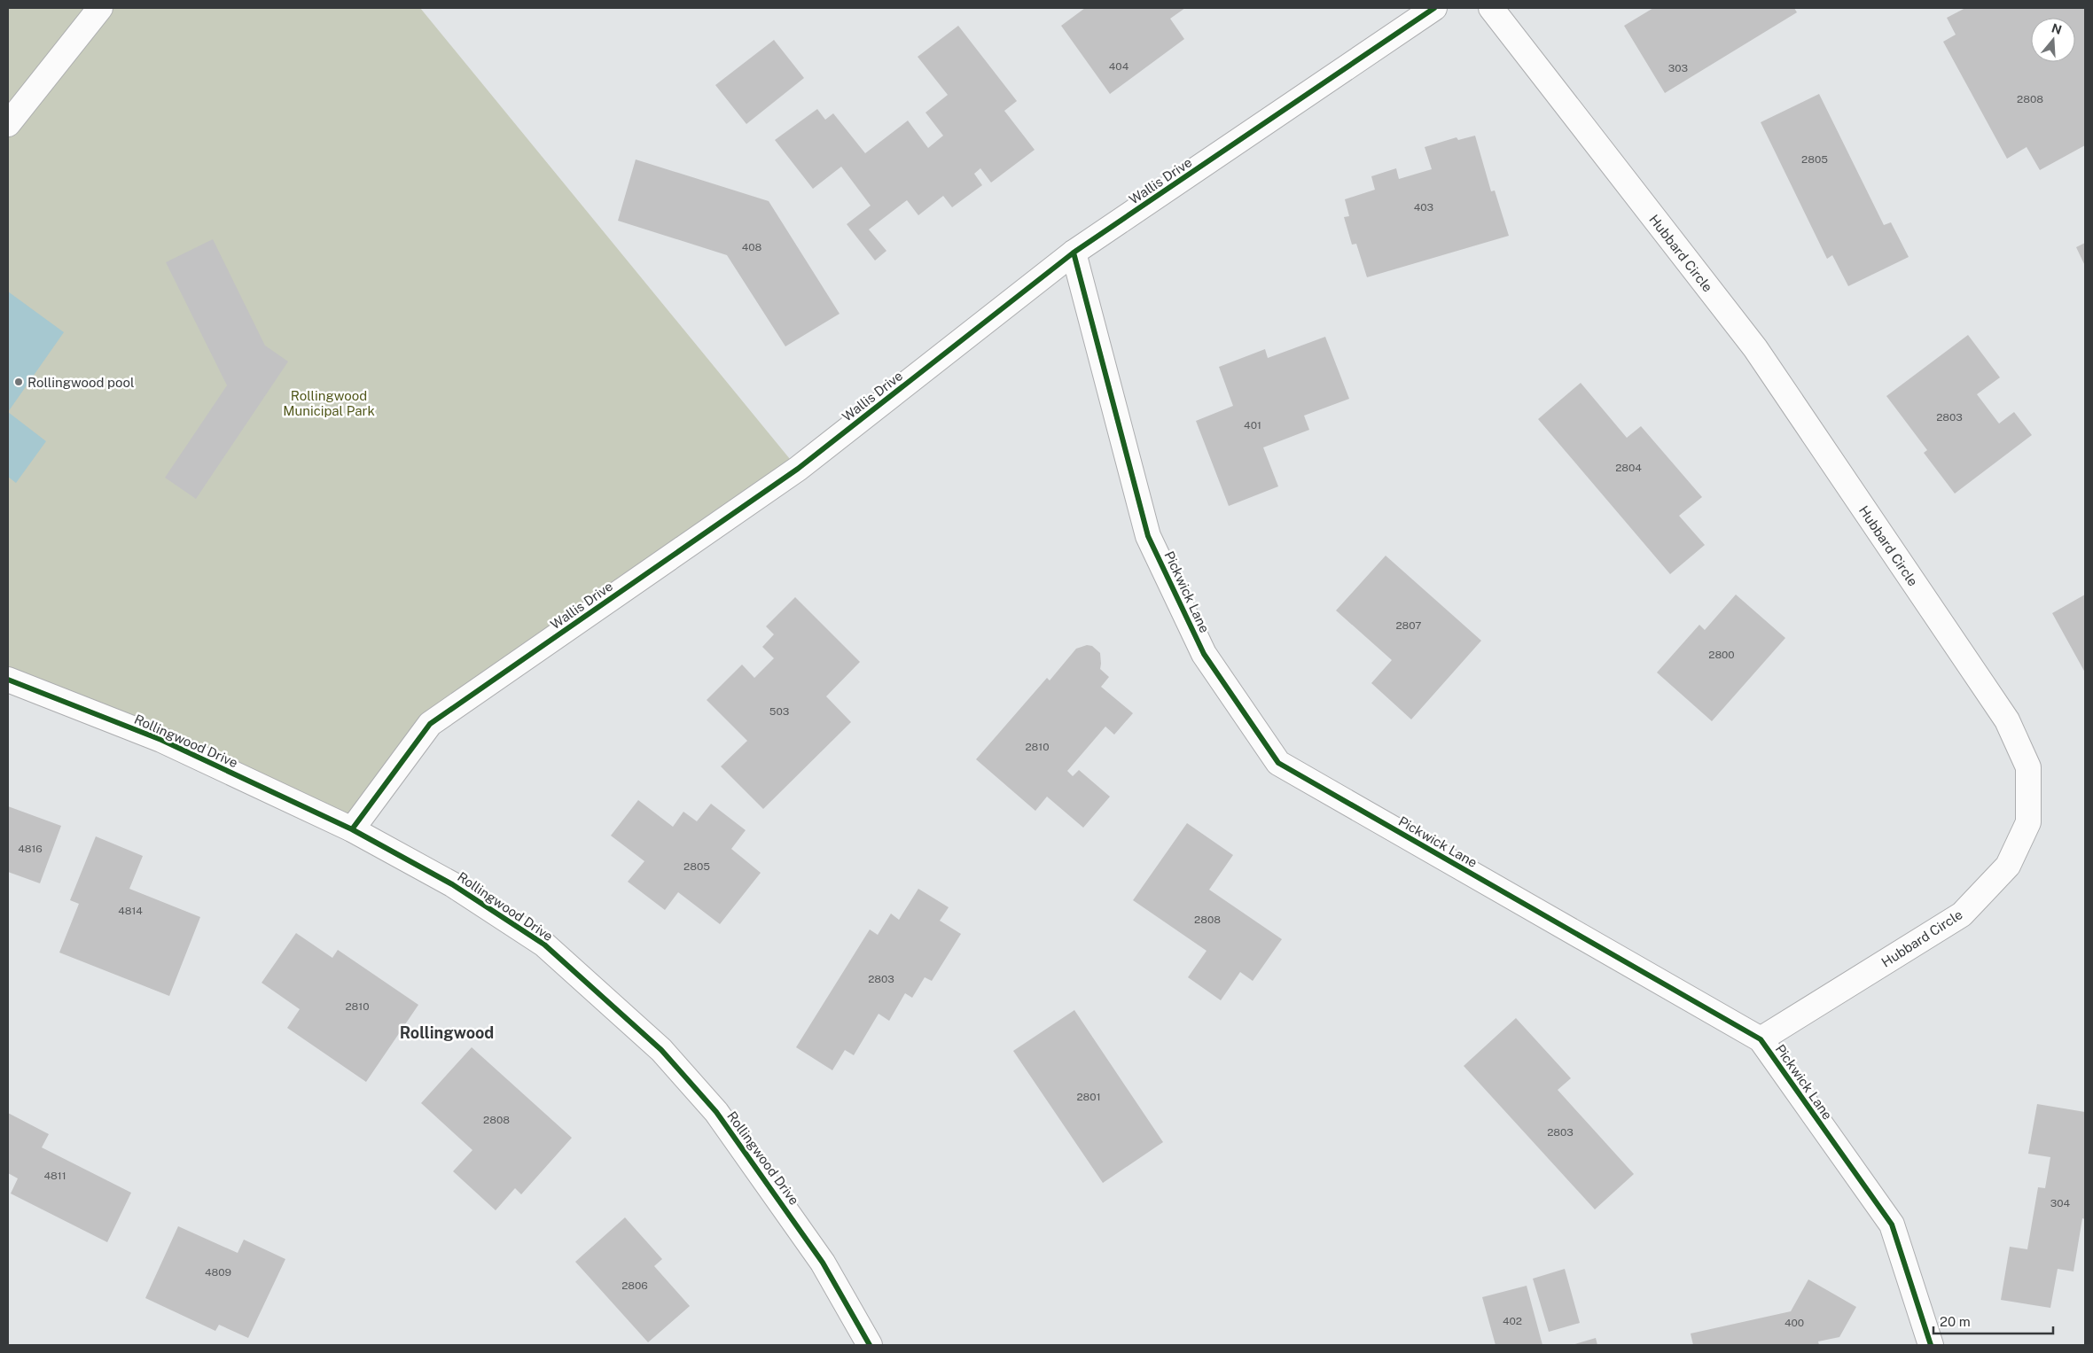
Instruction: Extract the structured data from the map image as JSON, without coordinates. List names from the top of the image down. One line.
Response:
{"streets":{"street":["Wallis Drive","Hubbard Circle","Pickwick Lane","Rollingwood Drive"]},"crossings":[["Wallis Drive","Pickwick Lane"],["Wallis Drive","Rollingwood Drive"],["Hubbard Circle","Pickwick Lane"]],"districts":["Rollingwood"],"parks":["Rollingwood Municipal Park"],"places":["Rollingwood pool"],"house_numbers":["404","303","2808","2805","403","408","2803","401","2804","2807","2800","503","2810","4816","2805","4814","2808","2803","2810","2801","2808","2803","4811","304","4809","2806","402","400"],"scale_bar":"20 m","north":"top"}
